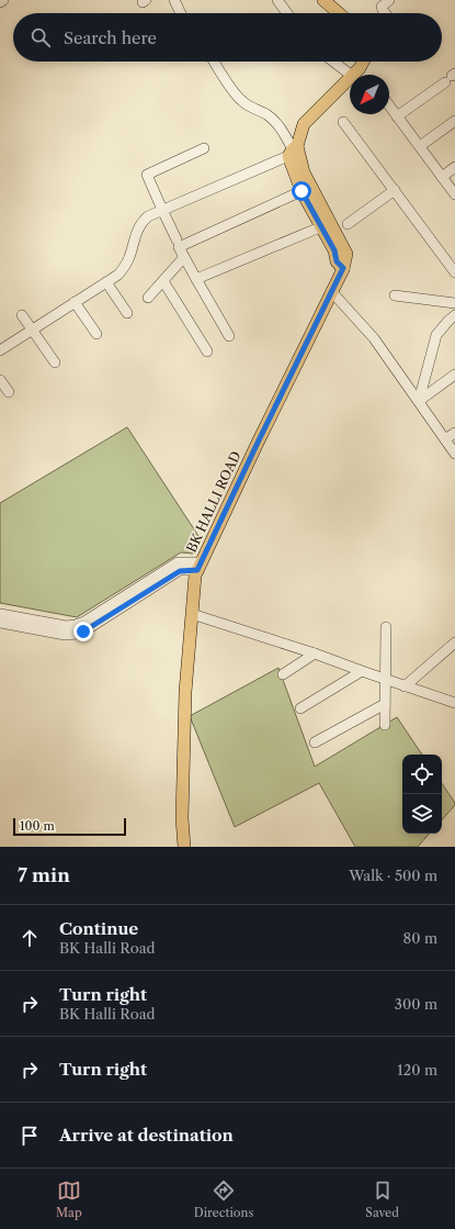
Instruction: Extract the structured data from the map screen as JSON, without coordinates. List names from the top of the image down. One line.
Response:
{"streets":{"main road":["BK HALLI ROAD"]},"scale_bar":"100 m","north":"bottom left","page":{"search":"Search here","scale":"100 m","heading":["7 min","Walk · 500 m"],"list":[["Continue","BK Halli Road","80 m"],["Turn right","BK Halli Road","300 m"],["Turn right","120 m"],"Arrive at destination"],"nav":["Map","Directions","Saved"]}}
